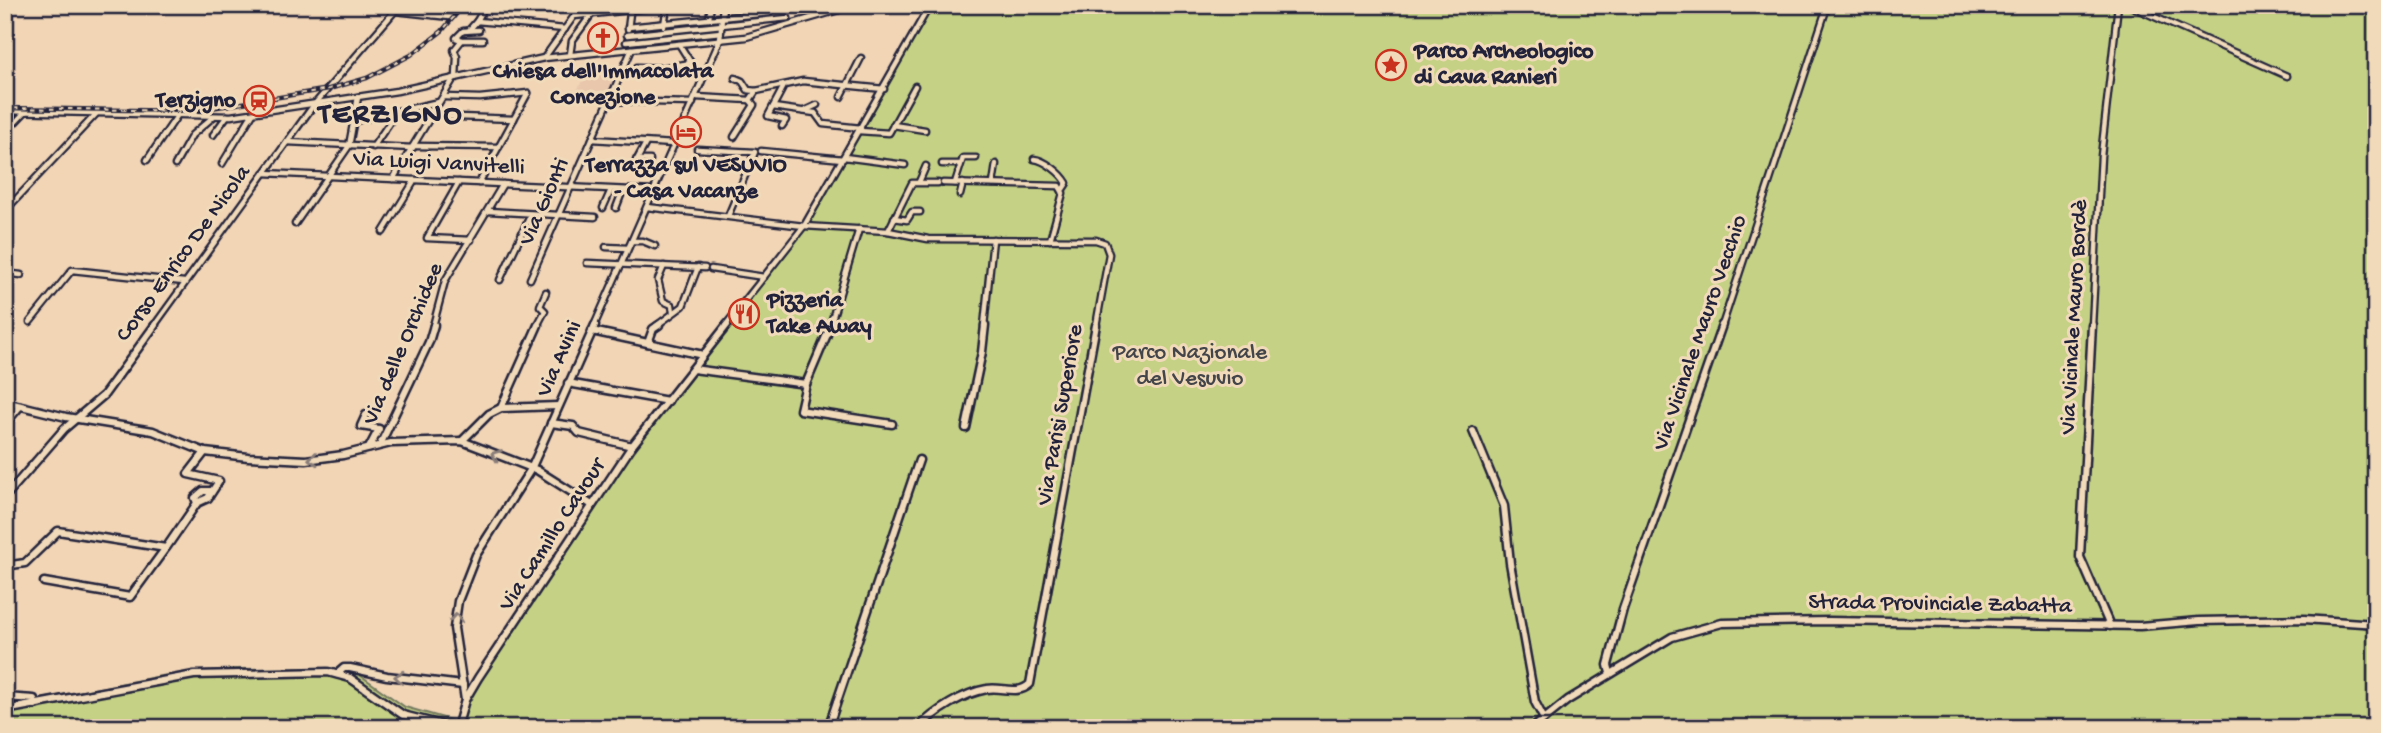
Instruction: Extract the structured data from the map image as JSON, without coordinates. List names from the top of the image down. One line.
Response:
{"streets":{"street":["Via Luigi Vanvitelli","Via Gionti","Corso Enrico De Nicola","Via Vicinale Mauro Bordè","Via Vicinale Mauro Vecchio","Via delle Orchidee","Via Avini","Via Parisi Superiore","Via Camillo Cavour","Strada Provinciale Zabatta"]},"crossings":[["Via Luigi Vanvitelli","Via Gionti"],["Via Luigi Vanvitelli","Corso Enrico De Nicola"],["Via Luigi Vanvitelli","Via delle Orchidee"],["Via Luigi Vanvitelli","Via Avini"],["Via Vicinale Mauro Bordè","Strada Provinciale Zabatta"],["Via Vicinale Mauro Vecchio","Strada Provinciale Zabatta"],["Via Avini","Via Parisi Superiore"],["Via Avini","Via Camillo Cavour"],["Via Parisi Superiore","Via Camillo Cavour"]],"districts":["TERZIGNO"],"parks":["Parco Nazionale del Vesuvio"],"places":{"church":["Chiesa dell'Immacolata Concezione"],"place":["Parco Archeologico di Cava Ranieri"],"station":["Terzigno"],"hotel":["Terrazza sul VESUVIO - Casa Vacanze"],"restaurant":["Pizzeria Take Away"]}}
